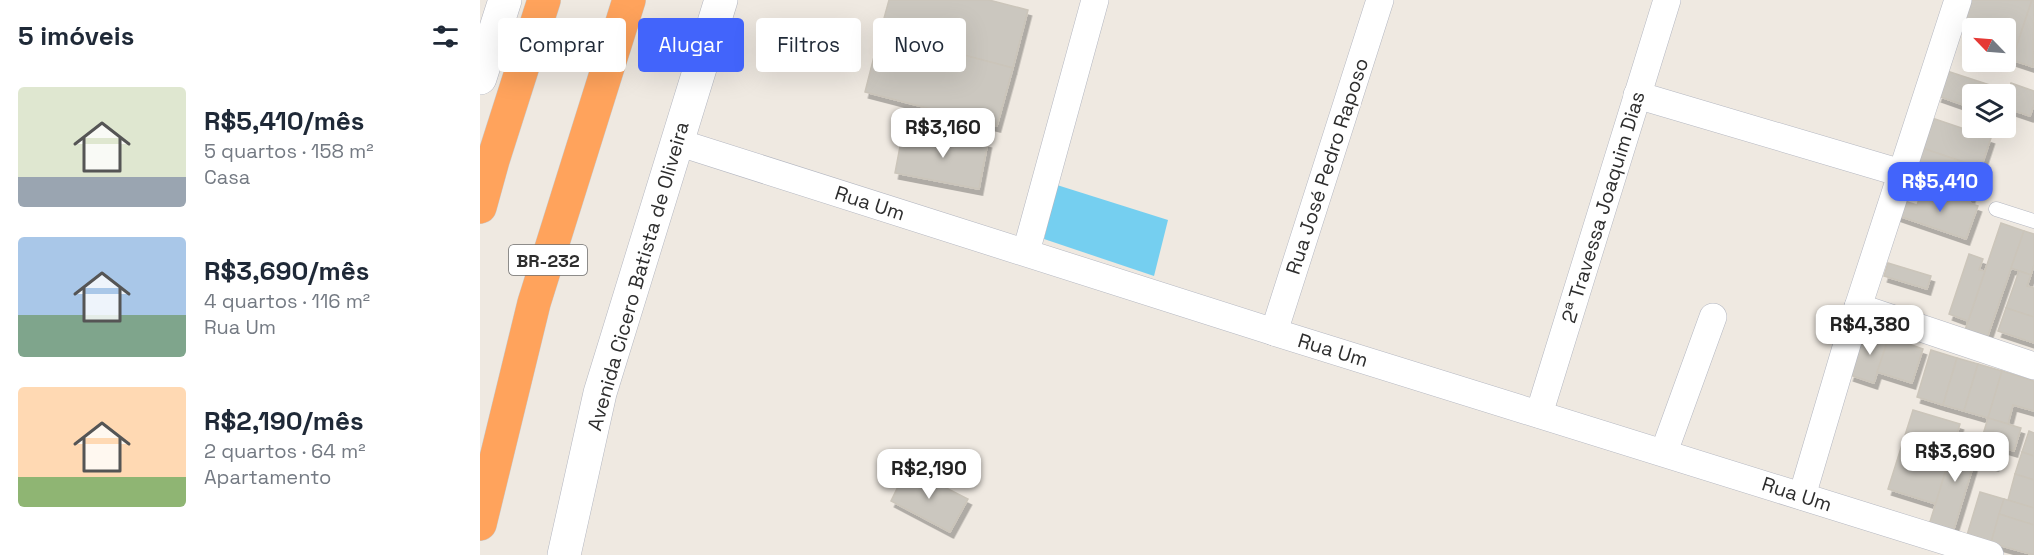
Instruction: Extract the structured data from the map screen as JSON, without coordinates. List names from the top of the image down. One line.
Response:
{"streets":{"highway":["BR-232"],"main road":["Avenida Cicero Batista de Oliveira"],"street":["Rua José Pedro Raposo","Rua Um","2ª Travessa Joaquim Dias"]},"crossings":[["Rua José Pedro Raposo","Rua Um"],["Rua Um","2ª Travessa Joaquim Dias"],["Rua Um","Avenida Cicero Batista de Oliveira"]],"north":"top left","page":{"heading":"5 imóveis","chip":["Comprar","Alugar","Filtros","Novo"],"list":[{"name":"R$5,410/mês","note":"5 quartos · 158 m² · Casa"},{"name":"R$3,690/mês","note":"4 quartos · 116 m² · Rua Um"},{"name":"R$2,190/mês","note":"2 quartos · 64 m² · Apartamento"}],"price":["R$3,160","R$5,410","R$4,380","R$3,690","R$2,190"]}}
